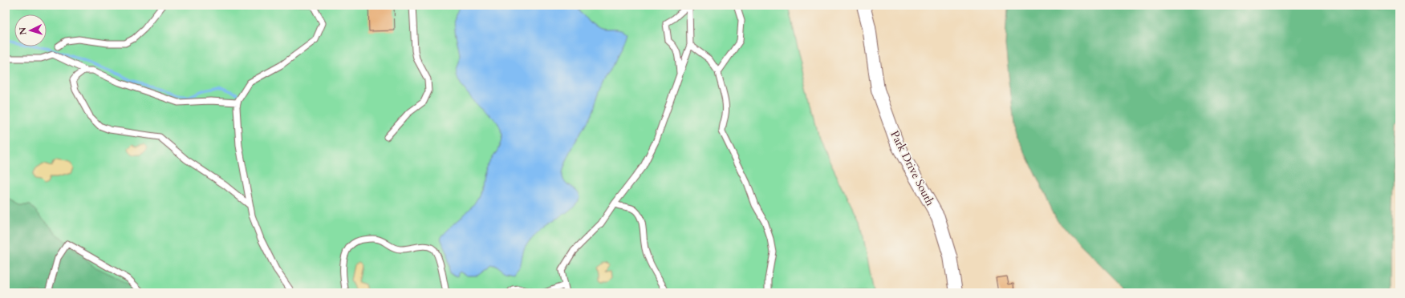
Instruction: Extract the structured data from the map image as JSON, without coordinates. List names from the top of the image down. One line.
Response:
{"streets":{"street":["Park Drive South"]},"north":"left"}
